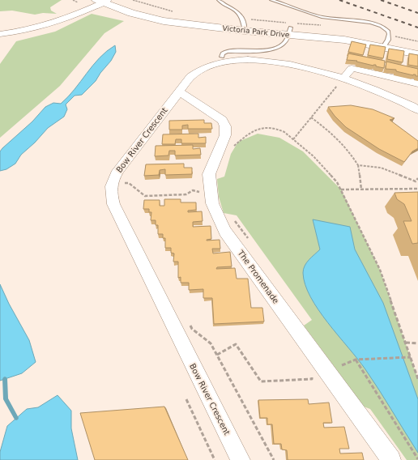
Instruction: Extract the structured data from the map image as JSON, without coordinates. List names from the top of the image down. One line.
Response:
{"streets":{"street":["Victoria Park Drive","Bow River Crescent","The Promenade"]},"crossings":[["Bow River Crescent","The Promenade"]]}
